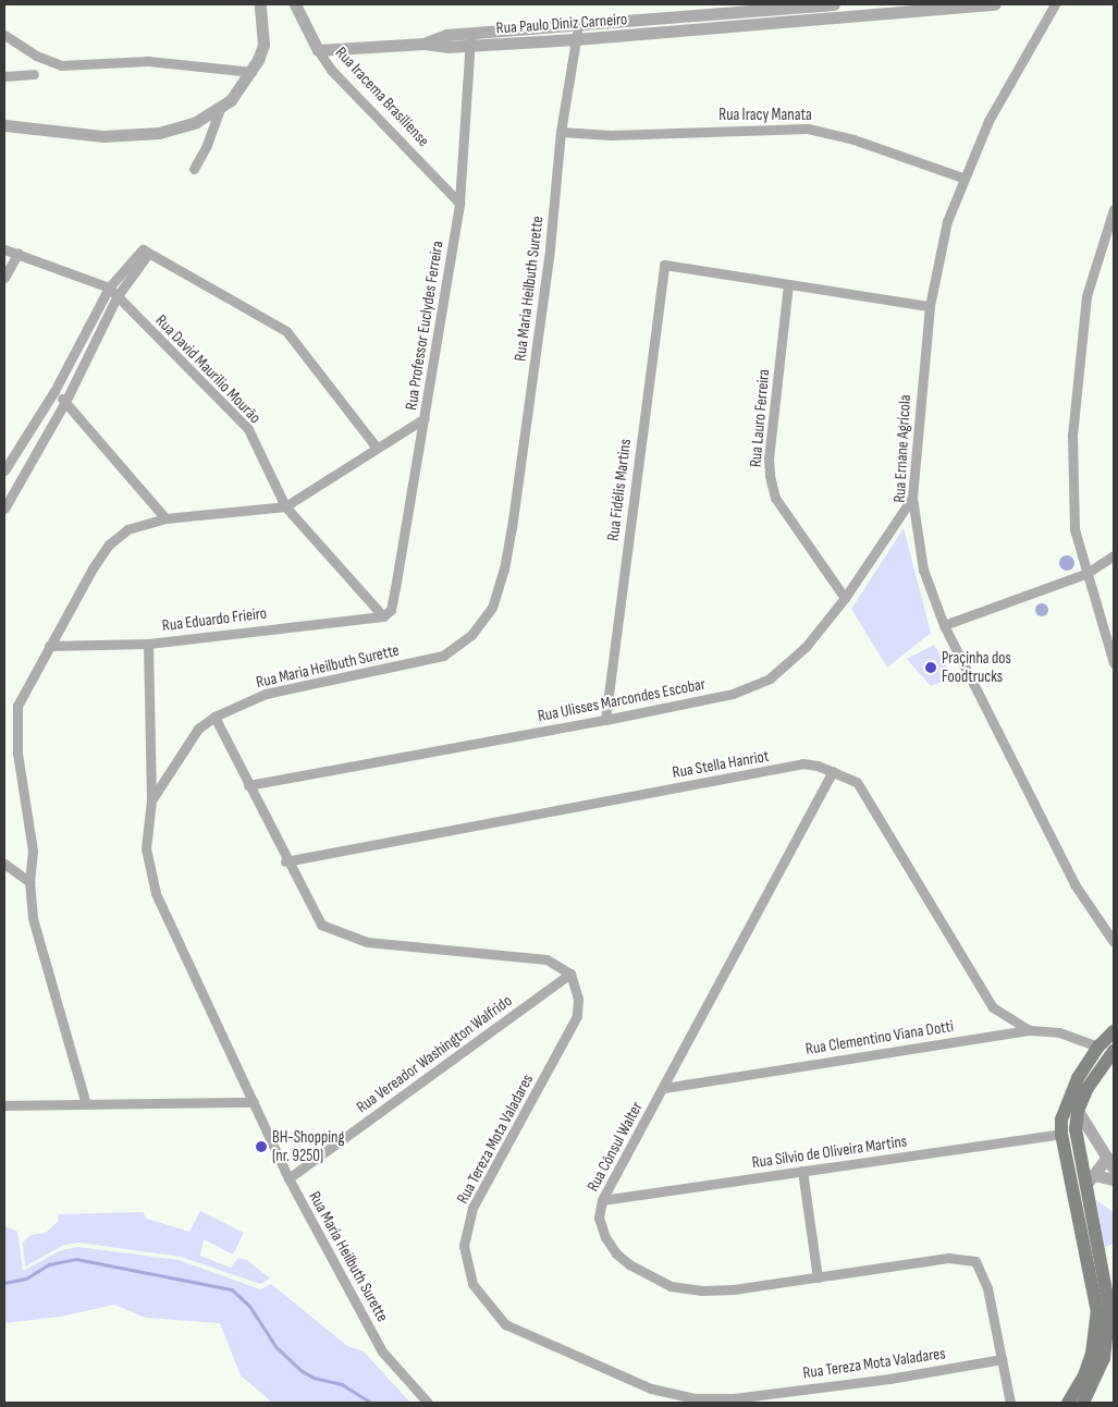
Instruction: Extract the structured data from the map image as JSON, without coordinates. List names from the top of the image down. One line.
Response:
{"streets":{"street":["Rua Paulo Diniz Carneiro","Rua Iracema Brasiliense","Rua Iracy Manata","Rua Maria Heilbuth Surette","Rua Professor Euclydes Ferreira","Rua David Maurilio Mourão","Rua Lauro Ferreira","Rua Ernane Agrícola","Rua Fidélis Martins","Rua Eduardo Frieiro","Rua Ulisses Marcondes Escobar","Rua Stella Hanriot","Rua Clementino Viana Dotti","Rua Vereador Washington Walfrido","Rua Tereza Mota Valadares","Rua Cônsul Walter","Rua Sílvio de Oliveira Martins"]},"crossings":[["Rua Paulo Diniz Carneiro","Rua Iracema Brasiliense"],["Rua Paulo Diniz Carneiro","Rua Maria Heilbuth Surette"],["Rua Paulo Diniz Carneiro","Rua Professor Euclydes Ferreira"],["Rua Iracema Brasiliense","Rua Professor Euclydes Ferreira"],["Rua Iracy Manata","Rua Maria Heilbuth Surette"],["Rua Iracy Manata","Rua Ernane Agrícola"],["Rua Maria Heilbuth Surette","Rua Vereador Washington Walfrido"],["Rua Professor Euclydes Ferreira","Rua David Maurilio Mourão"],["Rua Professor Euclydes Ferreira","Rua Eduardo Frieiro"],["Rua David Maurilio Mourão","Rua Eduardo Frieiro"],["Rua Lauro Ferreira","Rua Fidélis Martins"],["Rua Lauro Ferreira","Rua Ulisses Marcondes Escobar"],["Rua Ernane Agrícola","Rua Ulisses Marcondes Escobar"],["Rua Fidélis Martins","Rua Ulisses Marcondes Escobar"],["Rua Stella Hanriot","Rua Clementino Viana Dotti"],["Rua Stella Hanriot","Rua Cônsul Walter"],["Rua Clementino Viana Dotti","Rua Cônsul Walter"],["Rua Vereador Washington Walfrido","Rua Tereza Mota Valadares"],["Rua Tereza Mota Valadares","Rua Cônsul Walter"],["Rua Cônsul Walter","Rua Sílvio de Oliveira Martins"]],"places":["Praçinha dos Foodtrucks","BH-Shopping (nr. 9250)"]}
